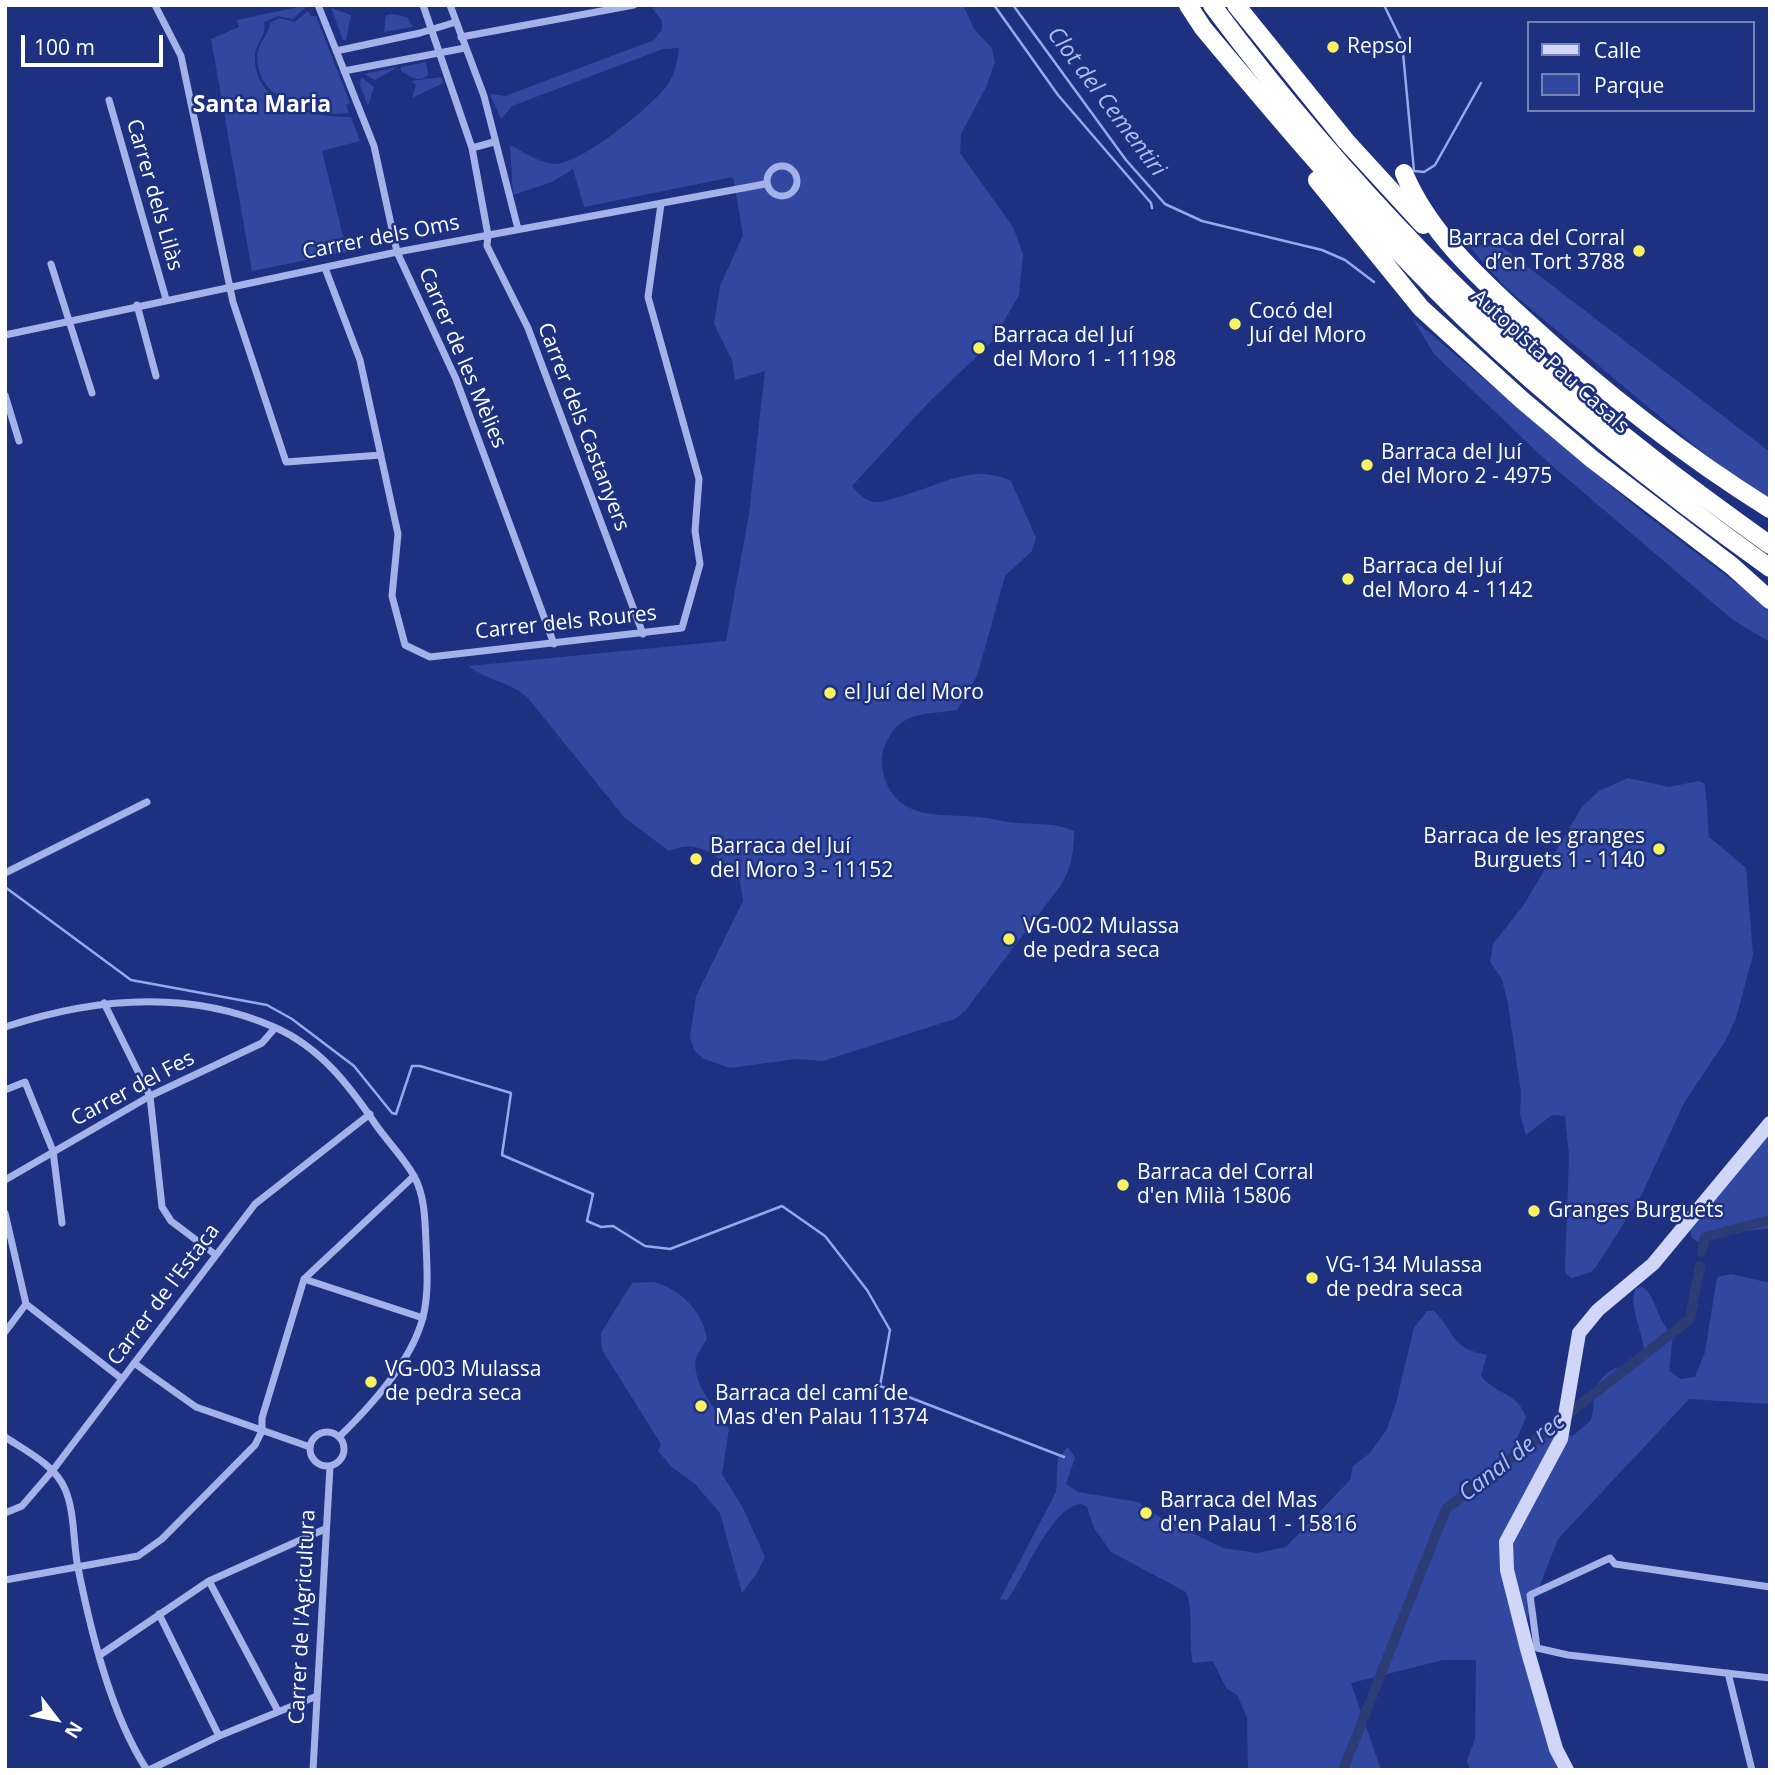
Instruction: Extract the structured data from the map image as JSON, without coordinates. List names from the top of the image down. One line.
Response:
{"streets":{"highway":["Autopista Pau Casals"],"street":["Carrer dels Lilàs","Carrer dels Oms","Carrer de les Mèlies","Carrer dels Castanyers","Carrer dels Roures","Carrer del Fes","Carrer de l'Estaca","Carrer de l'Agricultura"]},"crossings":[["Carrer dels Lilàs","Carrer dels Oms"],["Carrer dels Oms","Carrer de les Mèlies"],["Carrer dels Oms","Carrer dels Castanyers"],["Carrer dels Oms","Carrer dels Roures"],["Carrer de les Mèlies","Carrer dels Roures"],["Carrer dels Castanyers","Carrer dels Roures"]],"districts":["Santa Maria"],"water":["Clot del Cementiri","Canal de rec"],"places":["Repsol","Barraca del Corral d’en Tort 3788","Cocó del Juí del Moro","Barraca del Juí del Moro 1 - 11198","Barraca del Juí del Moro 2 - 4975","Barraca del Juí del Moro 4 - 1142","el Juí del Moro","Barraca de les granges Burguets 1 - 1140","Barraca del Juí del Moro 3 - 11152","VG-002 Mulassa de pedra seca","Barraca del Corral d'en Milà 15806","Granges Burguets","VG-134 Mulassa de pedra seca","VG-003 Mulassa de pedra seca","Barraca del camí de Mas d'en Palau 11374","Barraca del Mas d'en Palau 1 - 15816"],"legend":["Calle","Parque"],"scale_bar":"100 m","north":"bottom right"}
